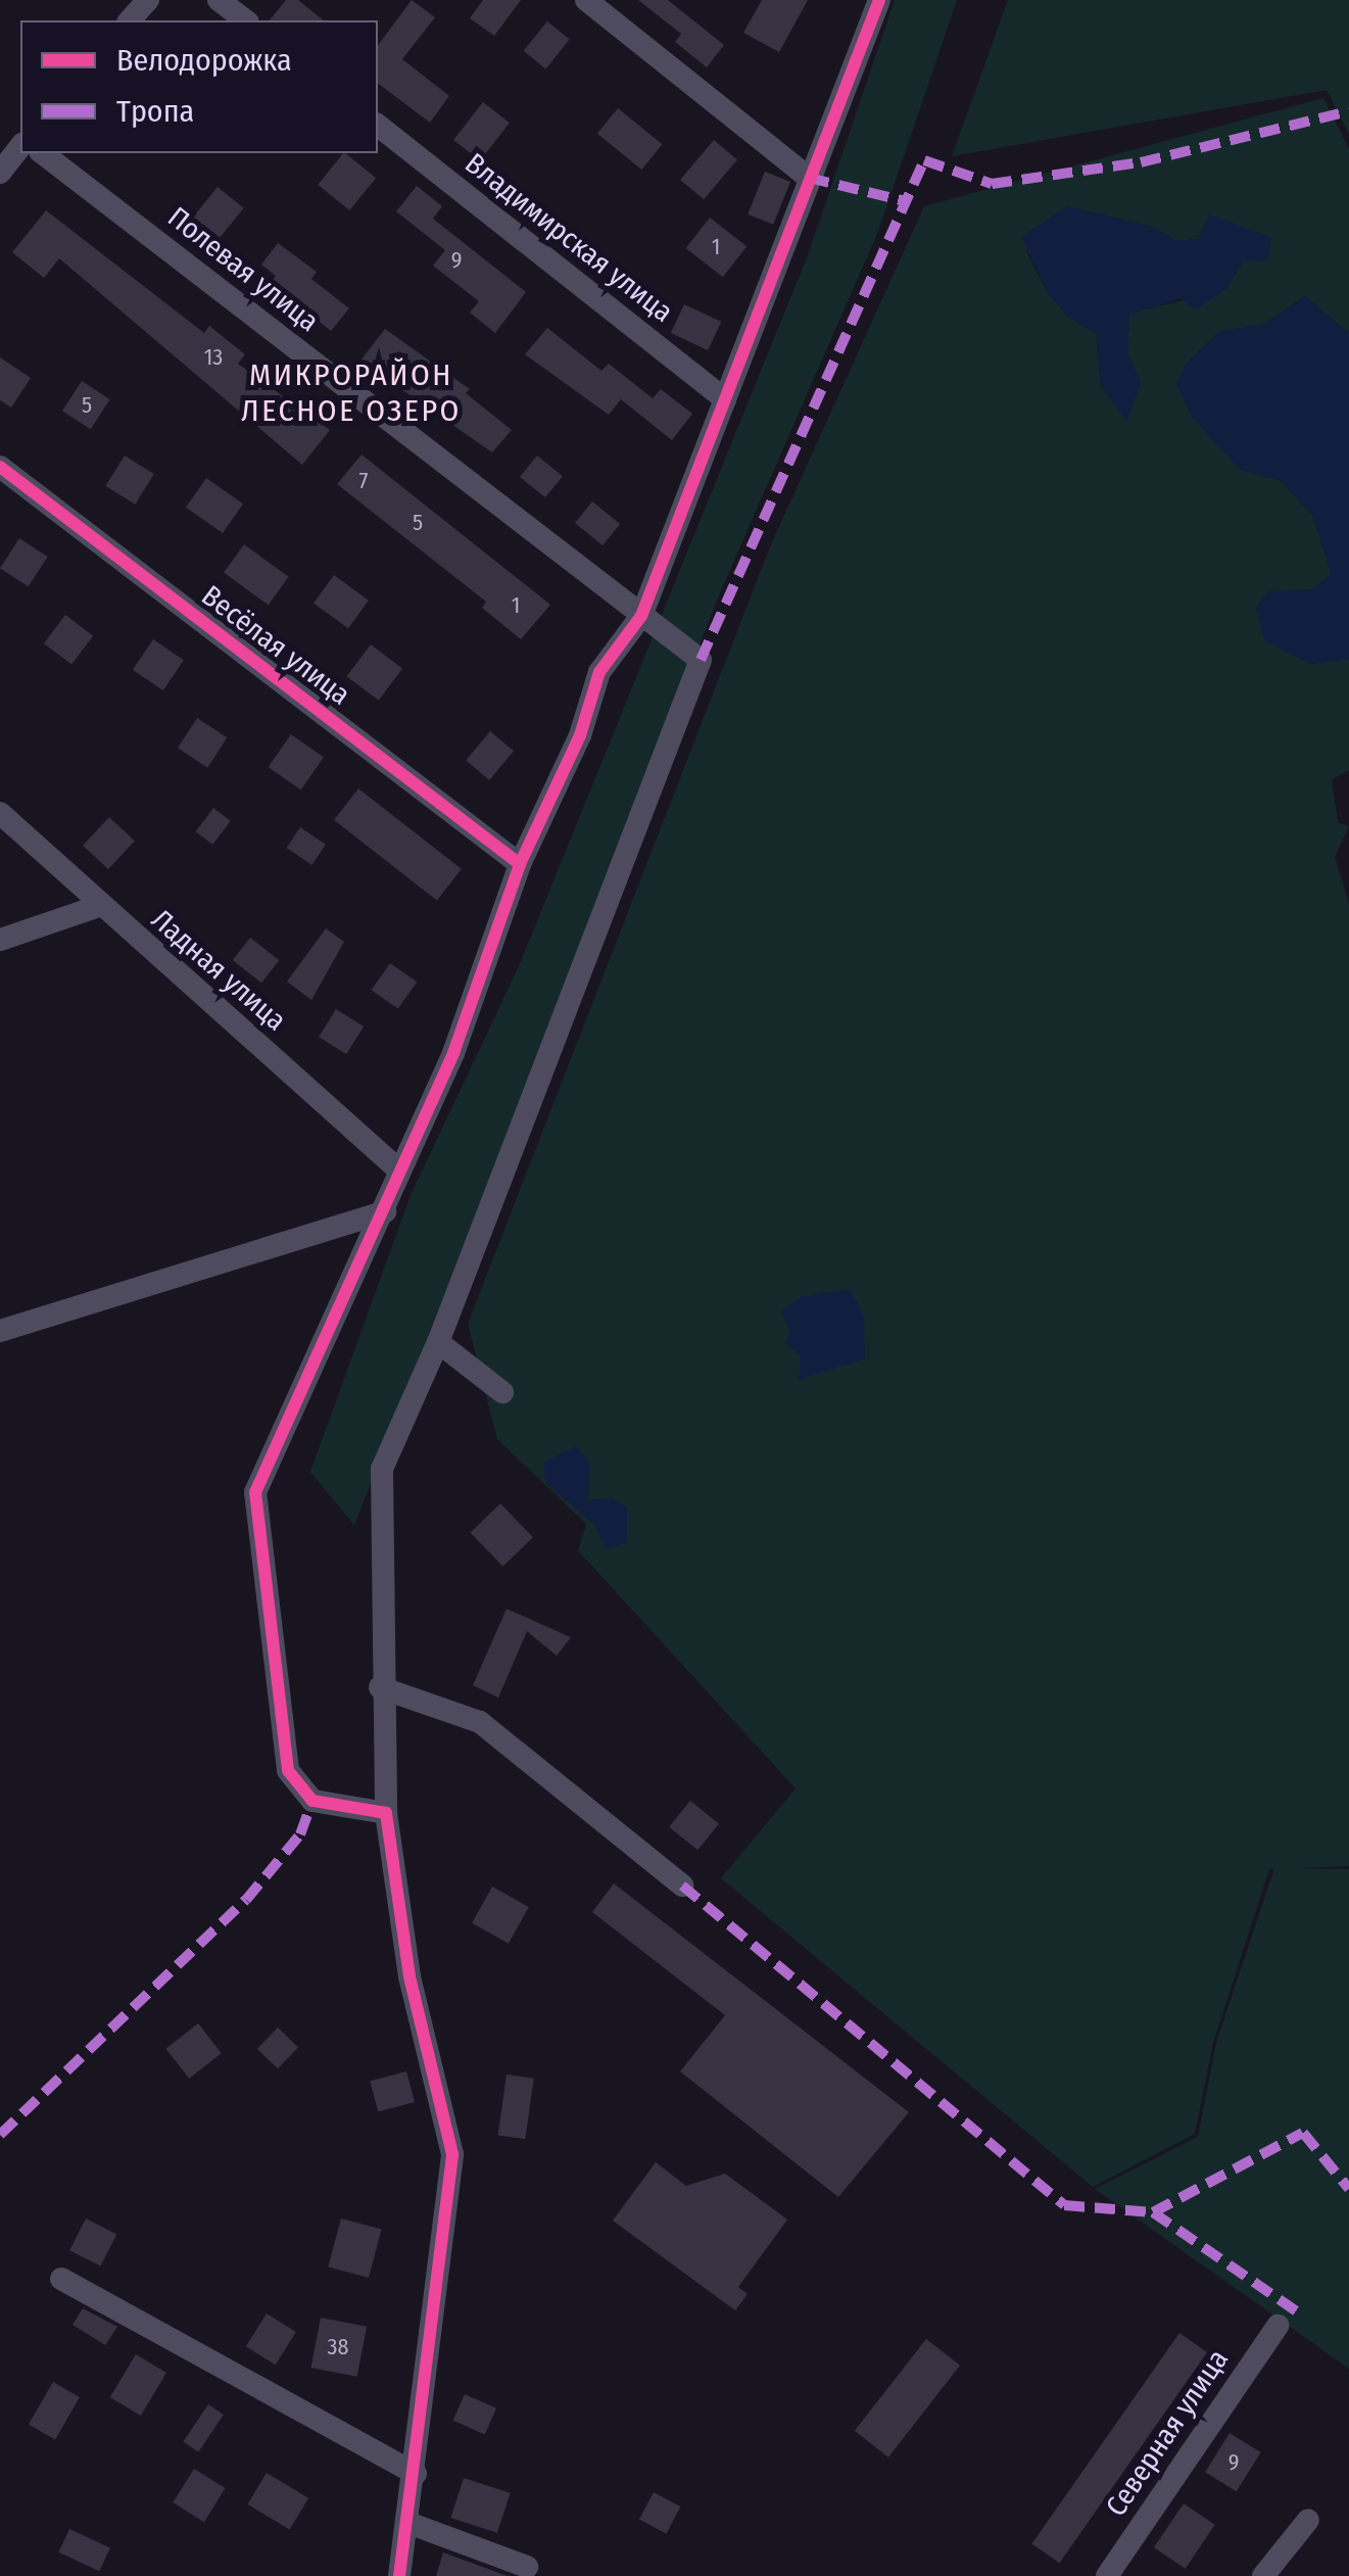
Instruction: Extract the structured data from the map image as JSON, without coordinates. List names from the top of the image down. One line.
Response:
{"streets":{"street":["Владимирская улица","Полевая улица","Весёлая улица","Ладная улица","Северная улица"]},"districts":["МИКРОРАЙОН ЛЕСНОЕ ОЗЕРО"],"house_numbers":["1","9","13","5","7","5","1","38","9"],"legend":["Велодорожка","Тропа"]}
